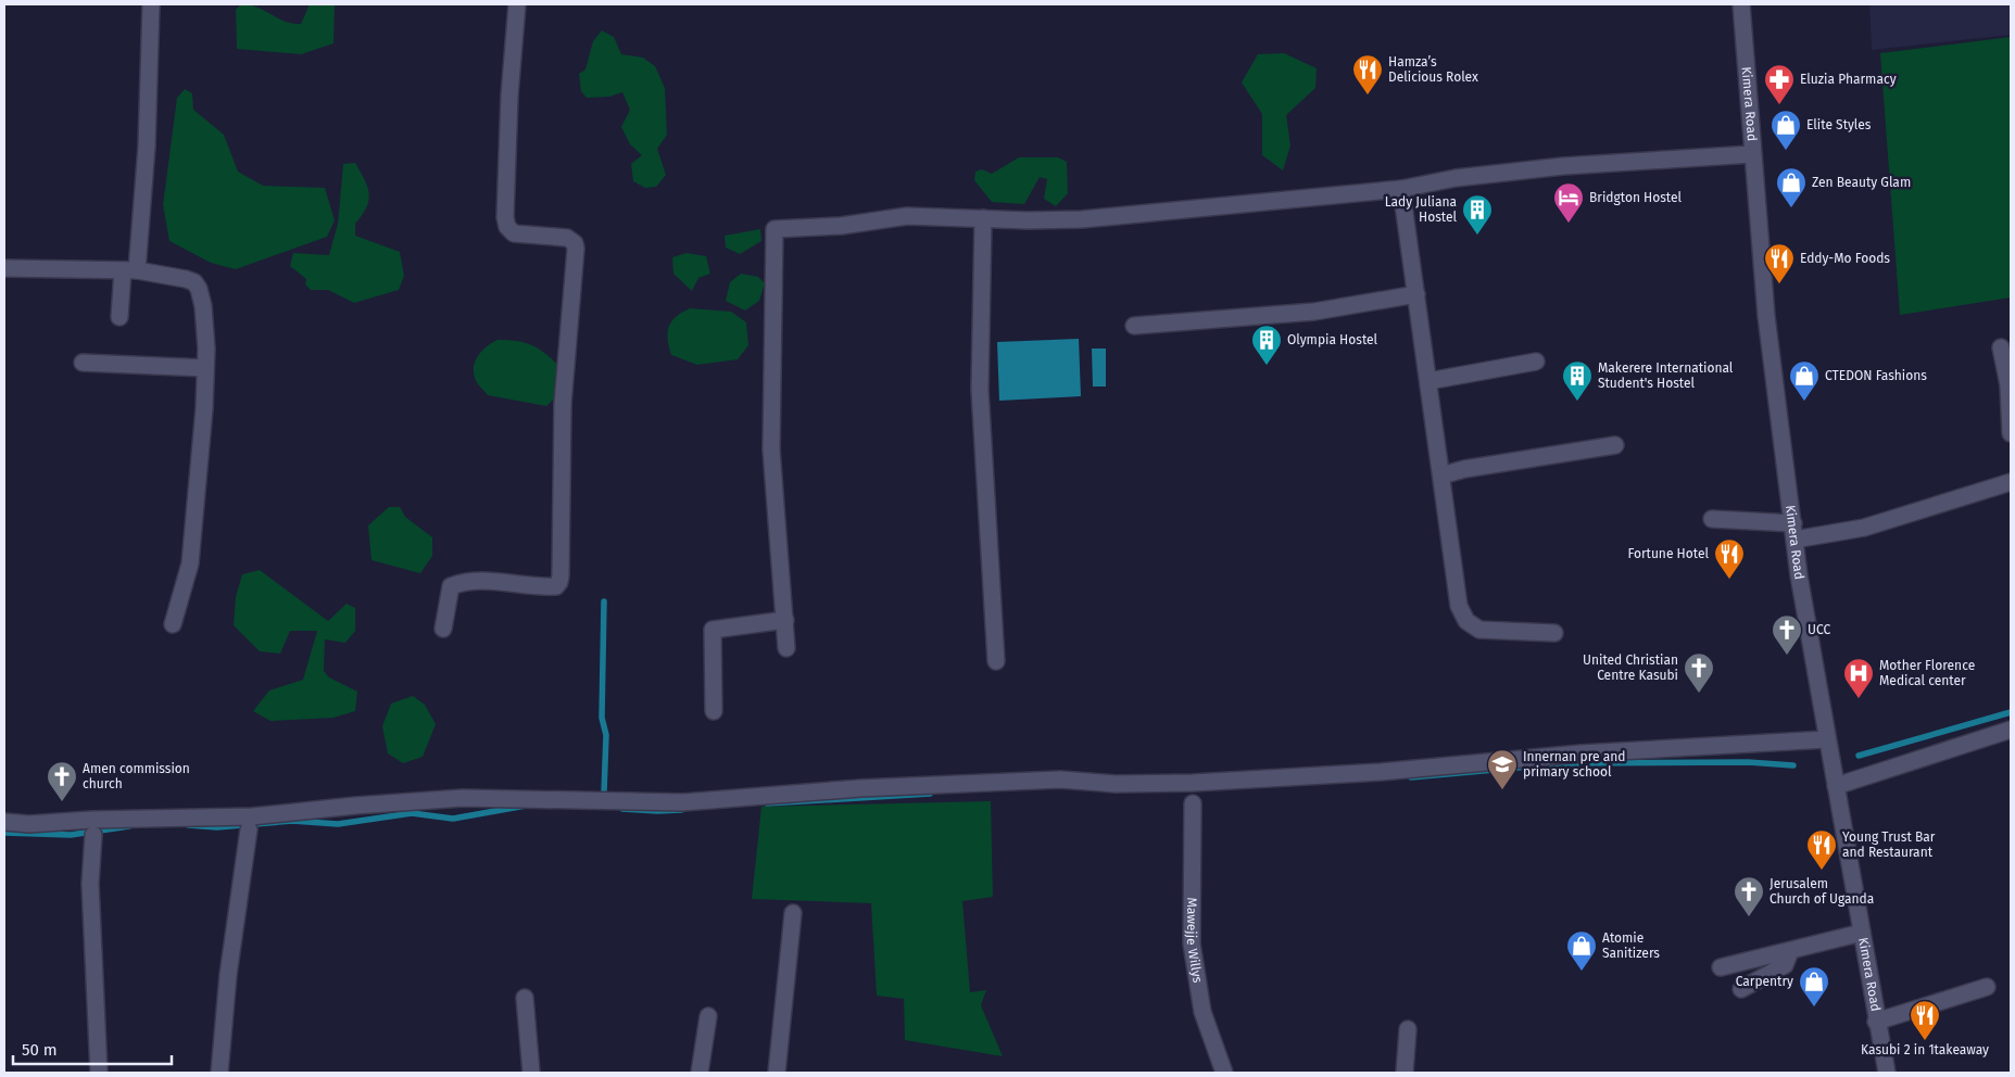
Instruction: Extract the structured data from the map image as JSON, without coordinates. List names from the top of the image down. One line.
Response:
{"streets":{"street":["Kimera Road","Mawejje Willys"]},"places":{"restaurant":["Hamza’s Delicious Rolex","Eddy-Mo Foods","Fortune Hotel","Young Trust Bar and Restaurant","Kasubi 2 in 1takeaway"],"pharmacy":["Eluzia Pharmacy"],"shop":["Elite Styles","Zen Beauty Glam","CTEDON Fashions","Atomie Sanitizers","Carpentry"],"hotel":["Bridgton Hostel"],"building":["Lady Juliana Hostel","Olympia Hostel","Makerere International Student's Hostel"],"church":["UCC","United Christian Centre Kasubi","Amen commission church","Jerusalem Church of Uganda"],"hospital":["Mother Florence Medical center"],"school or university":["Innernan pre and primary school"]},"scale_bar":"50 m"}
